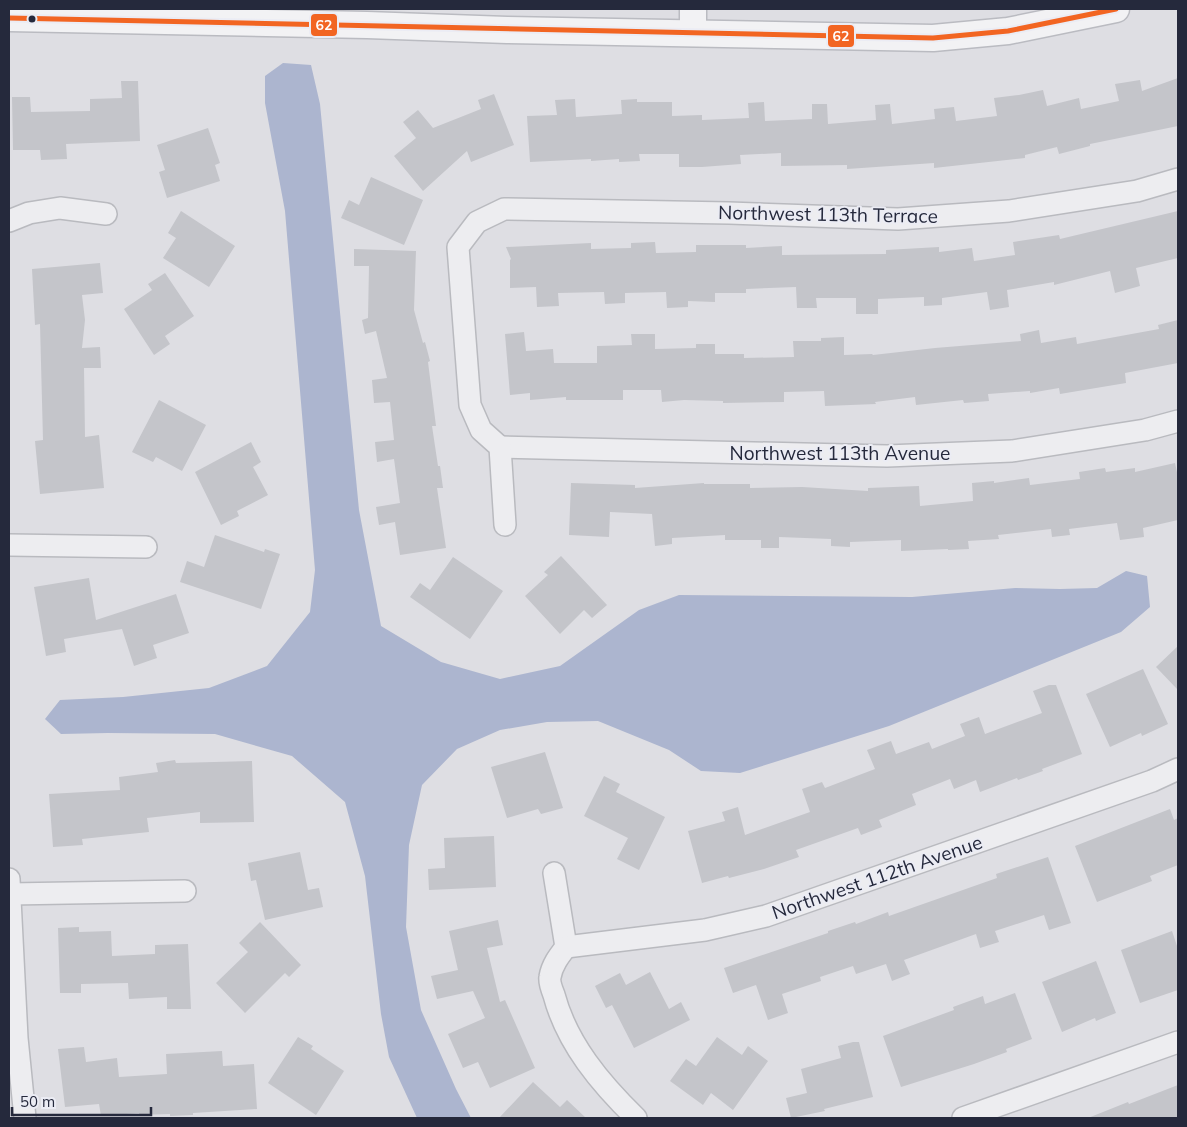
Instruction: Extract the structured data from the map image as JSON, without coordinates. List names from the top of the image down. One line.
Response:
{"streets":{"street":["Northwest 113th Terrace","Northwest 113th Avenue","Northwest 112th Avenue"]},"crossings":[["Northwest 113th Terrace","Northwest 113th Avenue"]],"lines":["transit line 62"],"scale_bar":"50 m"}
